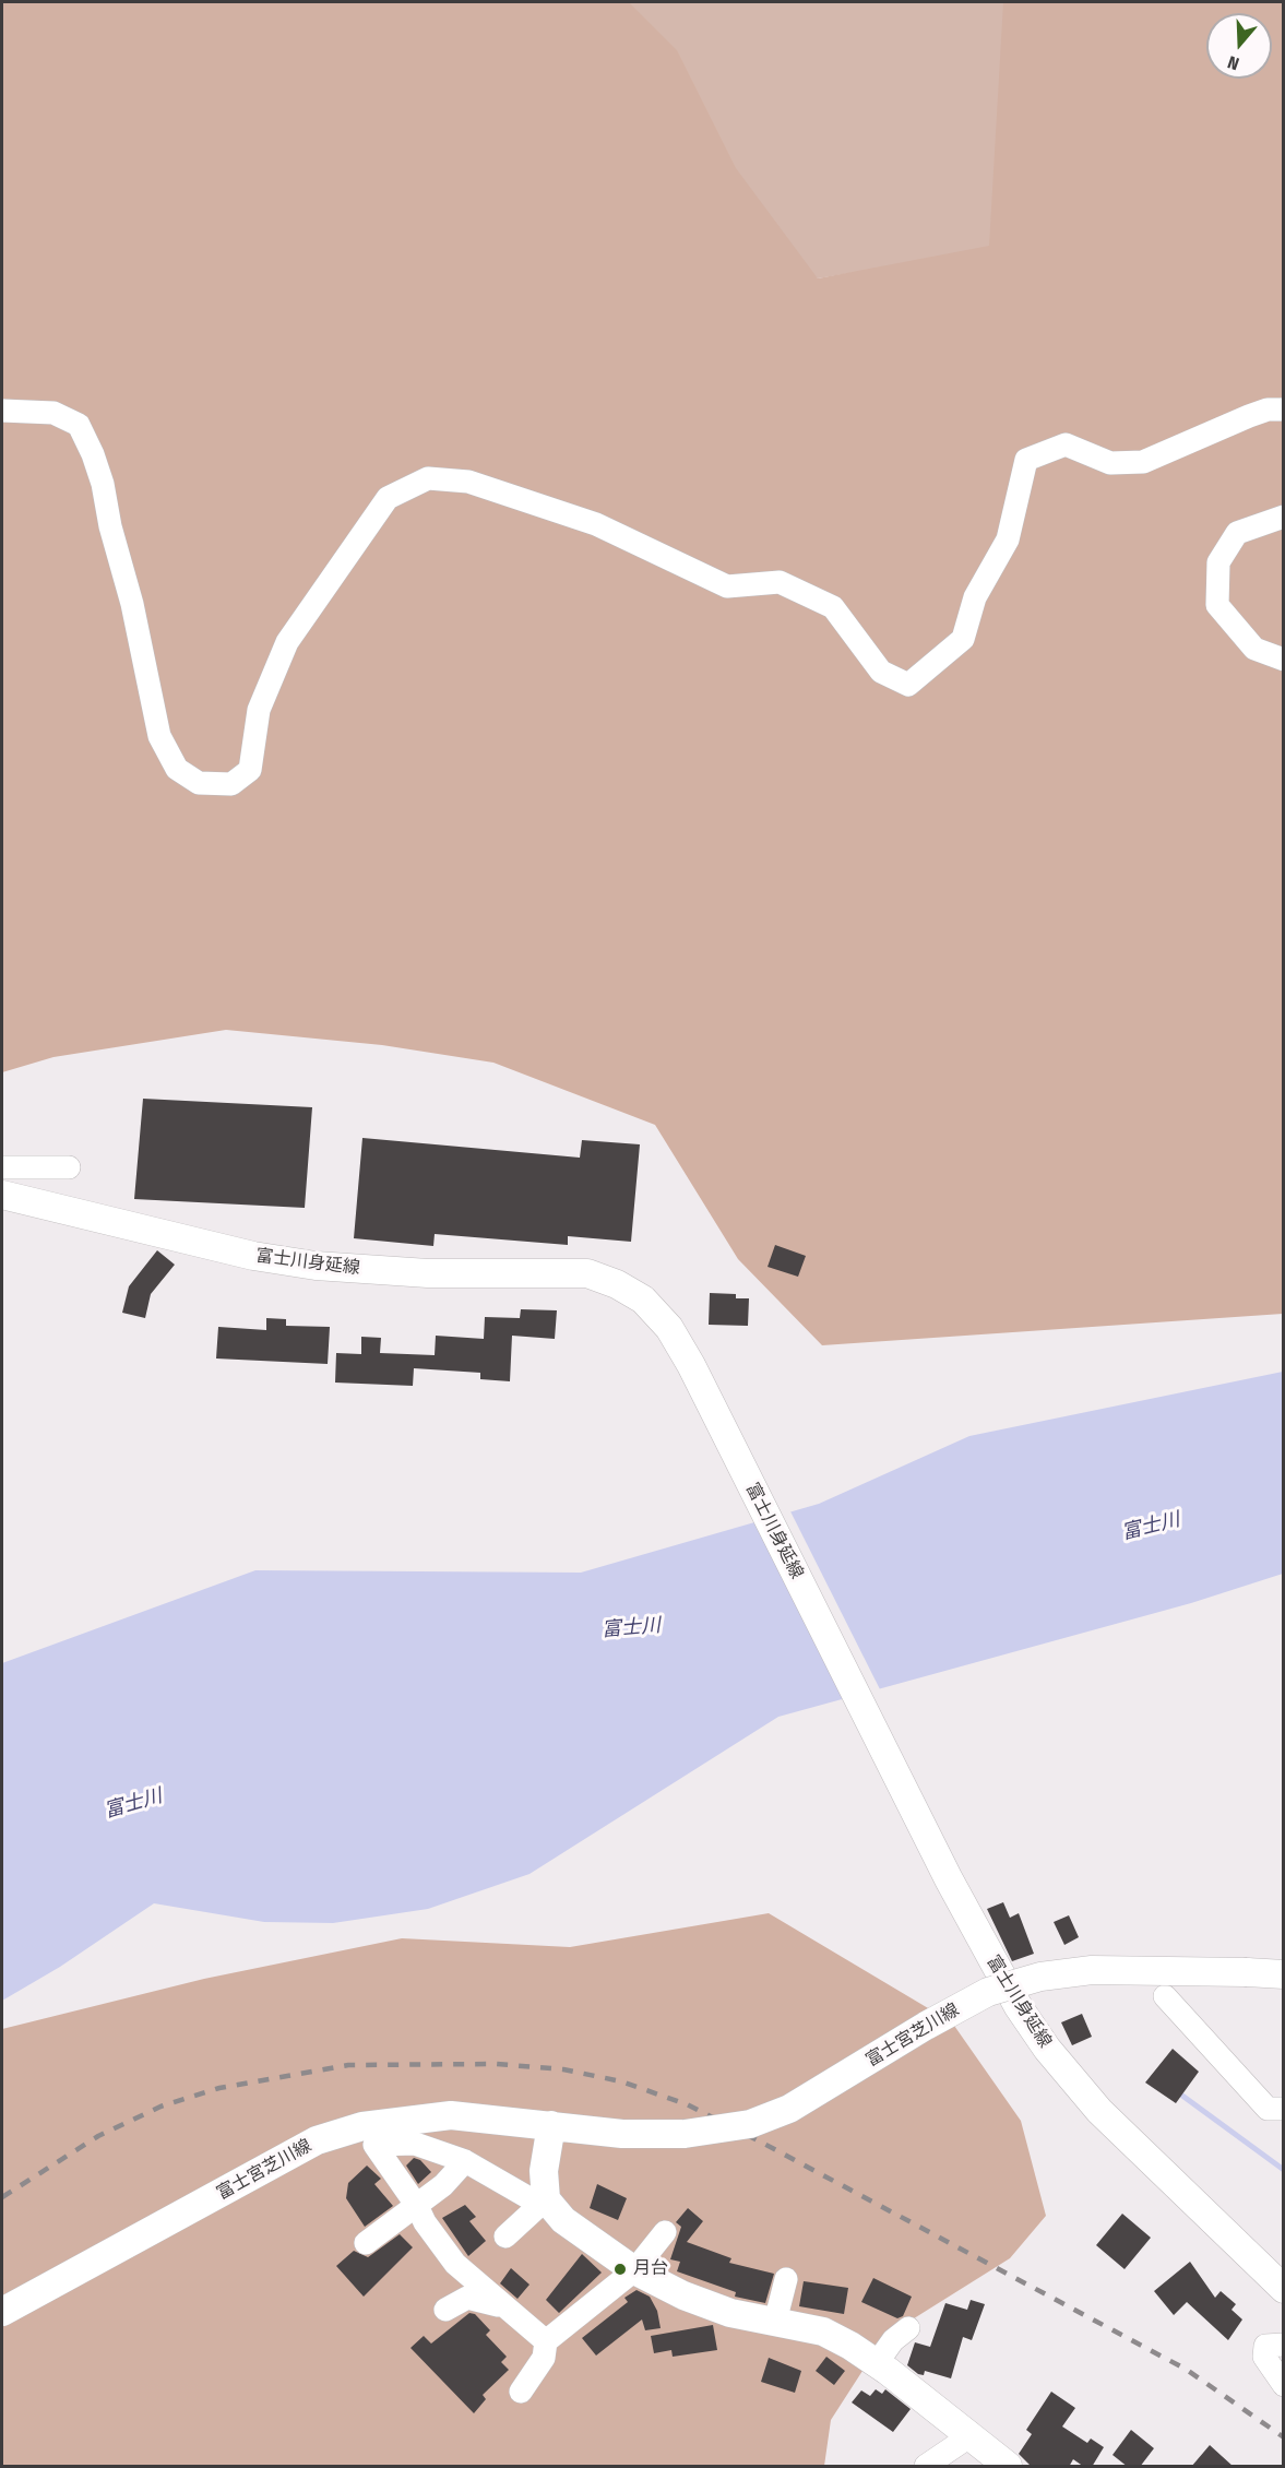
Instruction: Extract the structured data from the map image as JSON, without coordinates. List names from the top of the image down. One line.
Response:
{"streets":{"main road":["富士川身延線","富士宮芝川線"]},"water":["富士川"],"places":["月台"],"north":"bottom"}
